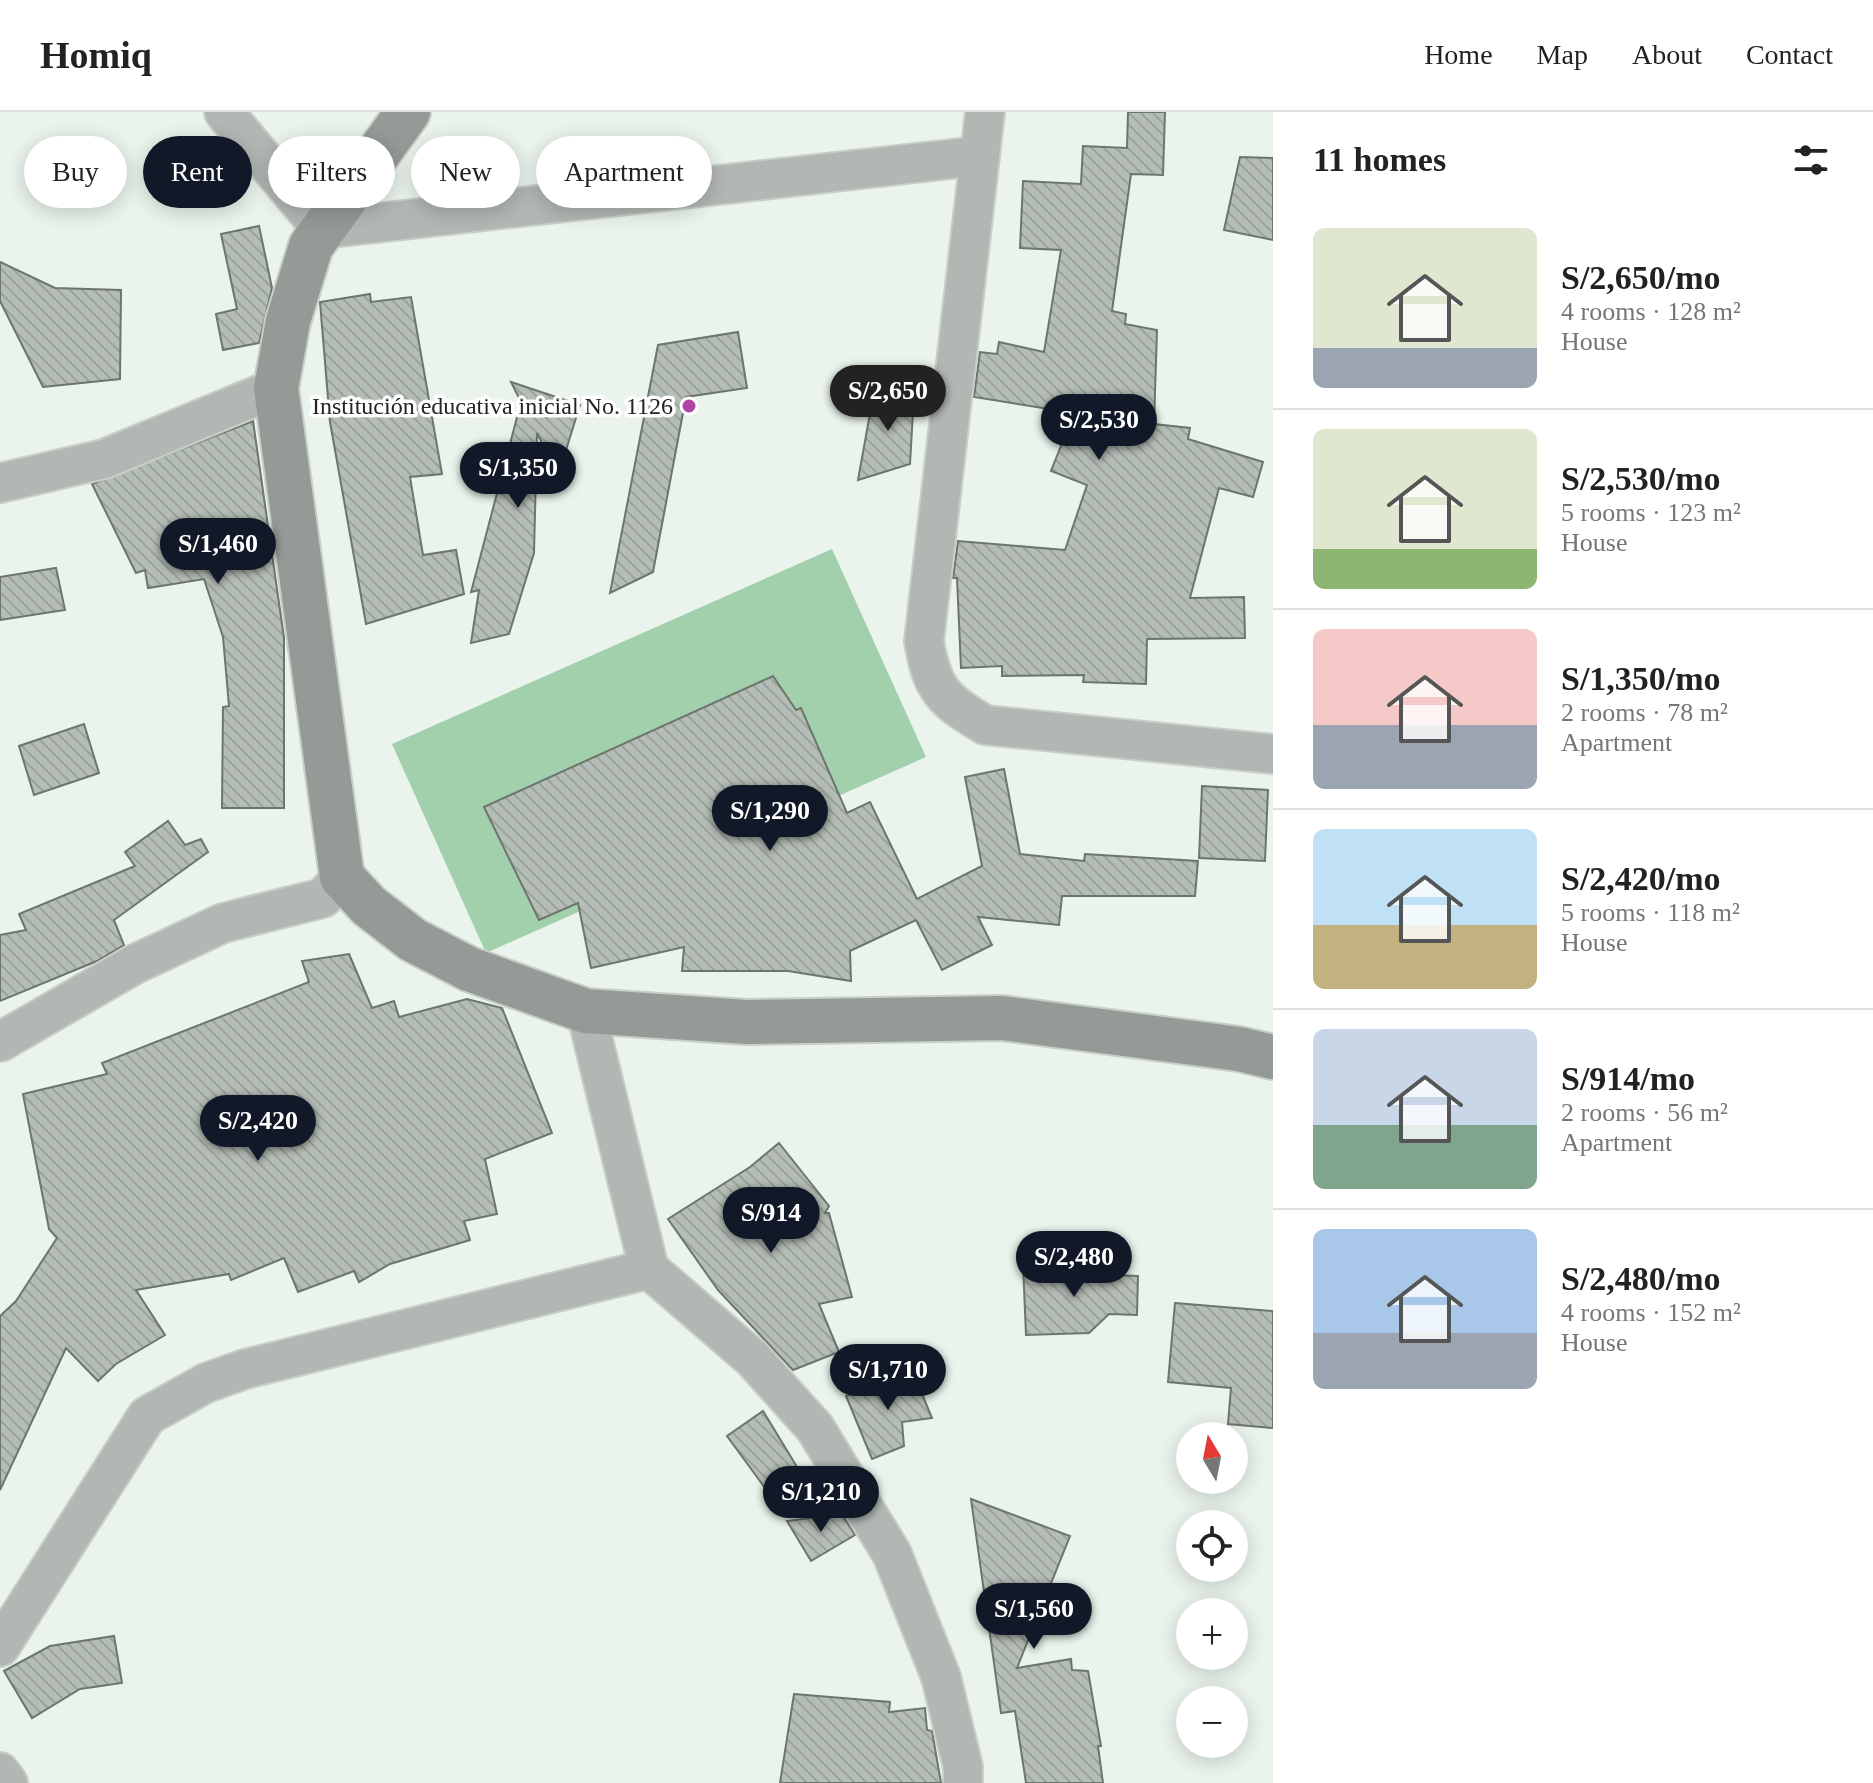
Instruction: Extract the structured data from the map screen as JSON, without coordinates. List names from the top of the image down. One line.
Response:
{"places":["Institución educativa inicial No. 1126"],"north":"top","page":{"header":"Homiq","nav":["Home","Map","About","Contact"],"heading":"11 homes","chip":["Buy","Rent","Filters","New","Apartment"],"list":[{"name":"S/2,650/mo","note":"4 rooms · 128 m² · House"},{"name":"S/2,530/mo","note":"5 rooms · 123 m² · House"},{"name":"S/1,350/mo","note":"2 rooms · 78 m² · Apartment"},{"name":"S/2,420/mo","note":"5 rooms · 118 m² · House"},{"name":"S/914/mo","note":"2 rooms · 56 m² · Apartment"},{"name":"S/2,480/mo","note":"4 rooms · 152 m² · House"}],"price":["S/2,650","S/2,530","S/1,350","S/1,460","S/1,290","S/2,420","S/914","S/2,480","S/1,710","S/1,210","S/1,560"],"map_buttons":["+","−"]}}
